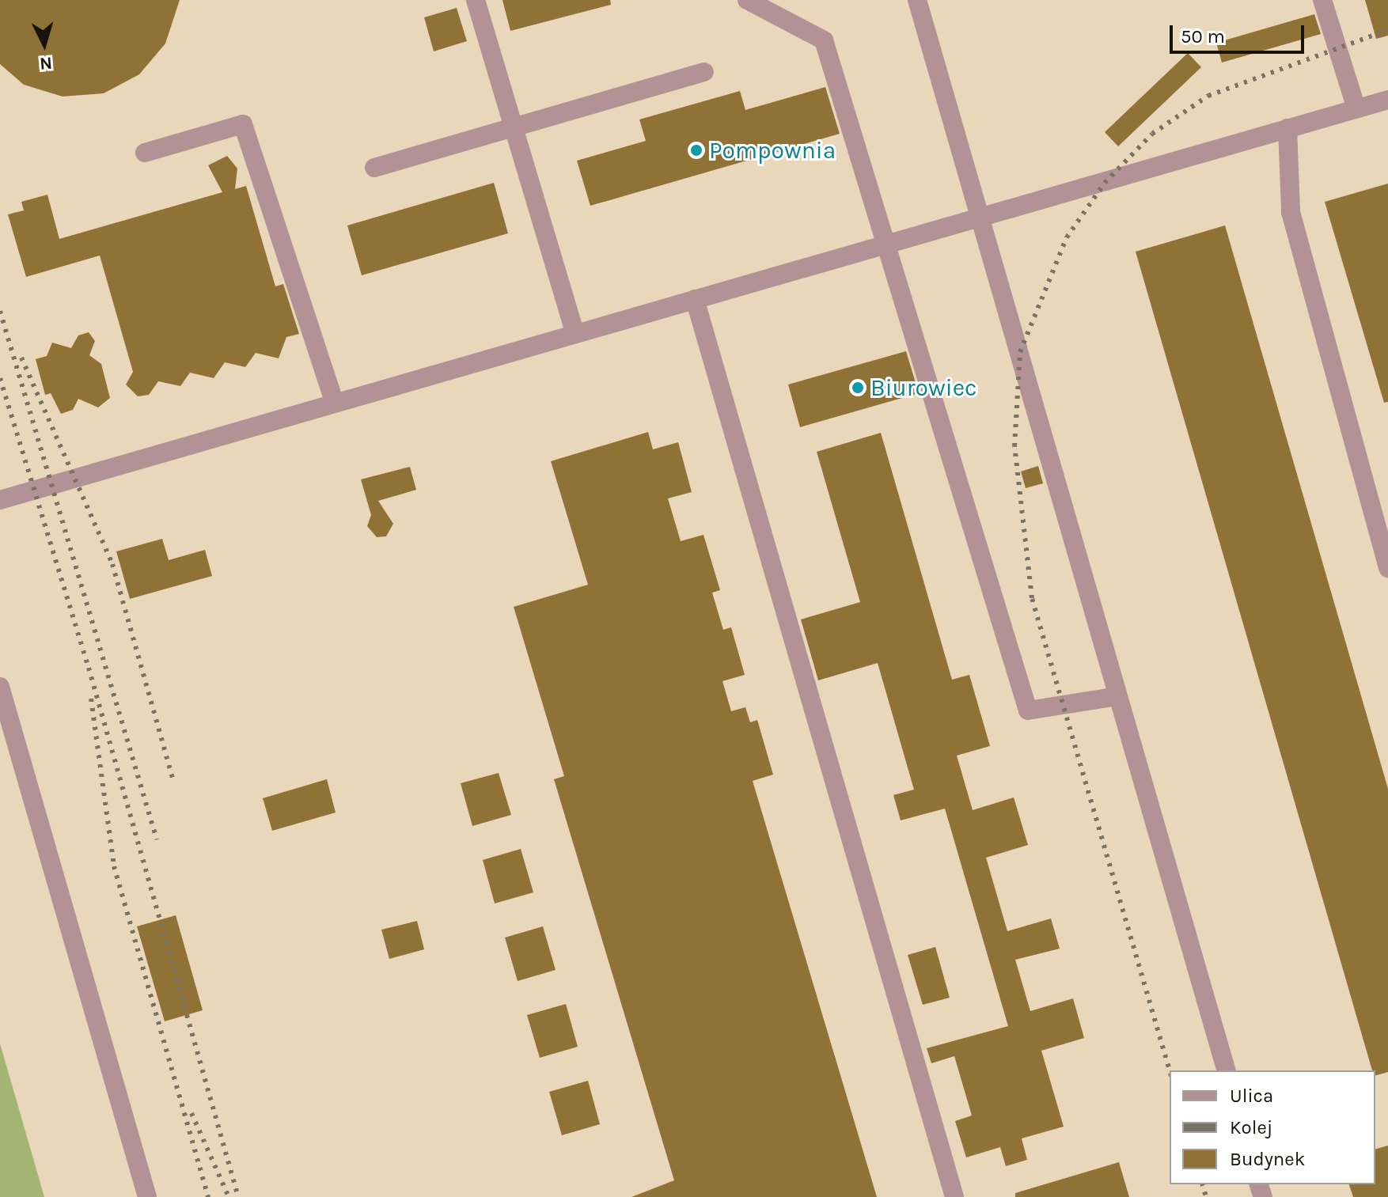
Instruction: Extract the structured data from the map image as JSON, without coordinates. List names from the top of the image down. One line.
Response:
{"places":["Pompownia","Biurowiec"],"legend":["Ulica","Kolej","Budynek"],"scale_bar":"50 m","north":"bottom"}
